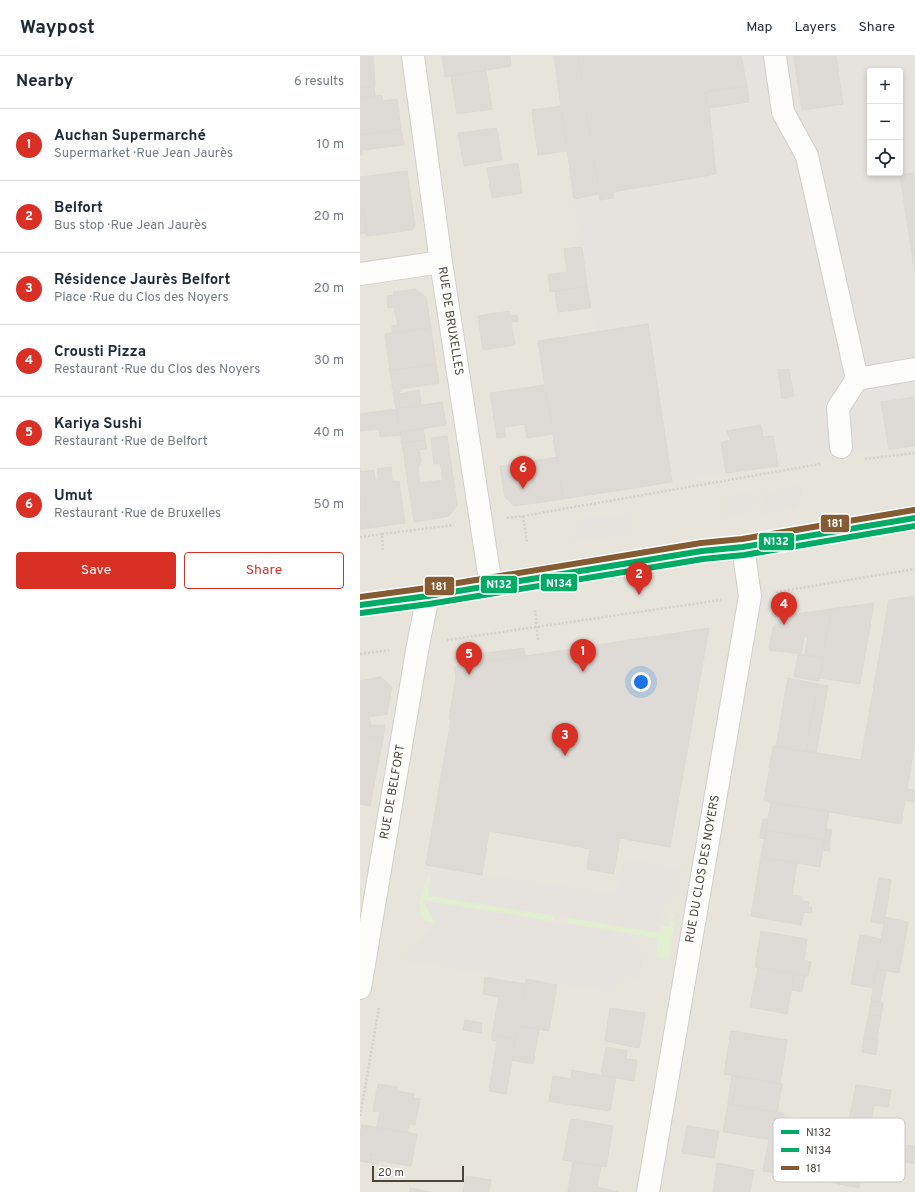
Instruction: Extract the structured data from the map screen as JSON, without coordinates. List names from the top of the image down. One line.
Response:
{"streets":{"street":["RUE DE BRUXELLES","RUE DE BELFORT","RUE DU CLOS DES NOYERS"]},"lines":["transit line 181","transit line N132","transit line N134"],"legend":["N132","N134","181"],"scale_bar":"20 m","page":{"header":"Waypost","nav":["Map","Layers","Share"],"heading":["Nearby","6 results"],"map_buttons":["+","−"],"list":[{"mark":"1","name":"Auchan Supermarché","note":"Supermarket · Rue Jean Jaurès","value":"10 m"},{"mark":"2","name":"Belfort","note":"Bus stop · Rue Jean Jaurès","value":"20 m"},{"mark":"3","name":"Résidence Jaurès Belfort","note":"Place · Rue du Clos des Noyers","value":"20 m"},{"mark":"4","name":"Crousti Pizza","note":"Restaurant · Rue du Clos des Noyers","value":"30 m"},{"mark":"5","name":"Kariya Sushi","note":"Restaurant · Rue de Belfort","value":"40 m"},{"mark":"6","name":"Umut","note":"Restaurant · Rue de Bruxelles","value":"50 m"}],"pins":["6","2","4","1","5","3"],"buttons":["Save","Share"],"scale":"20 m"}}
